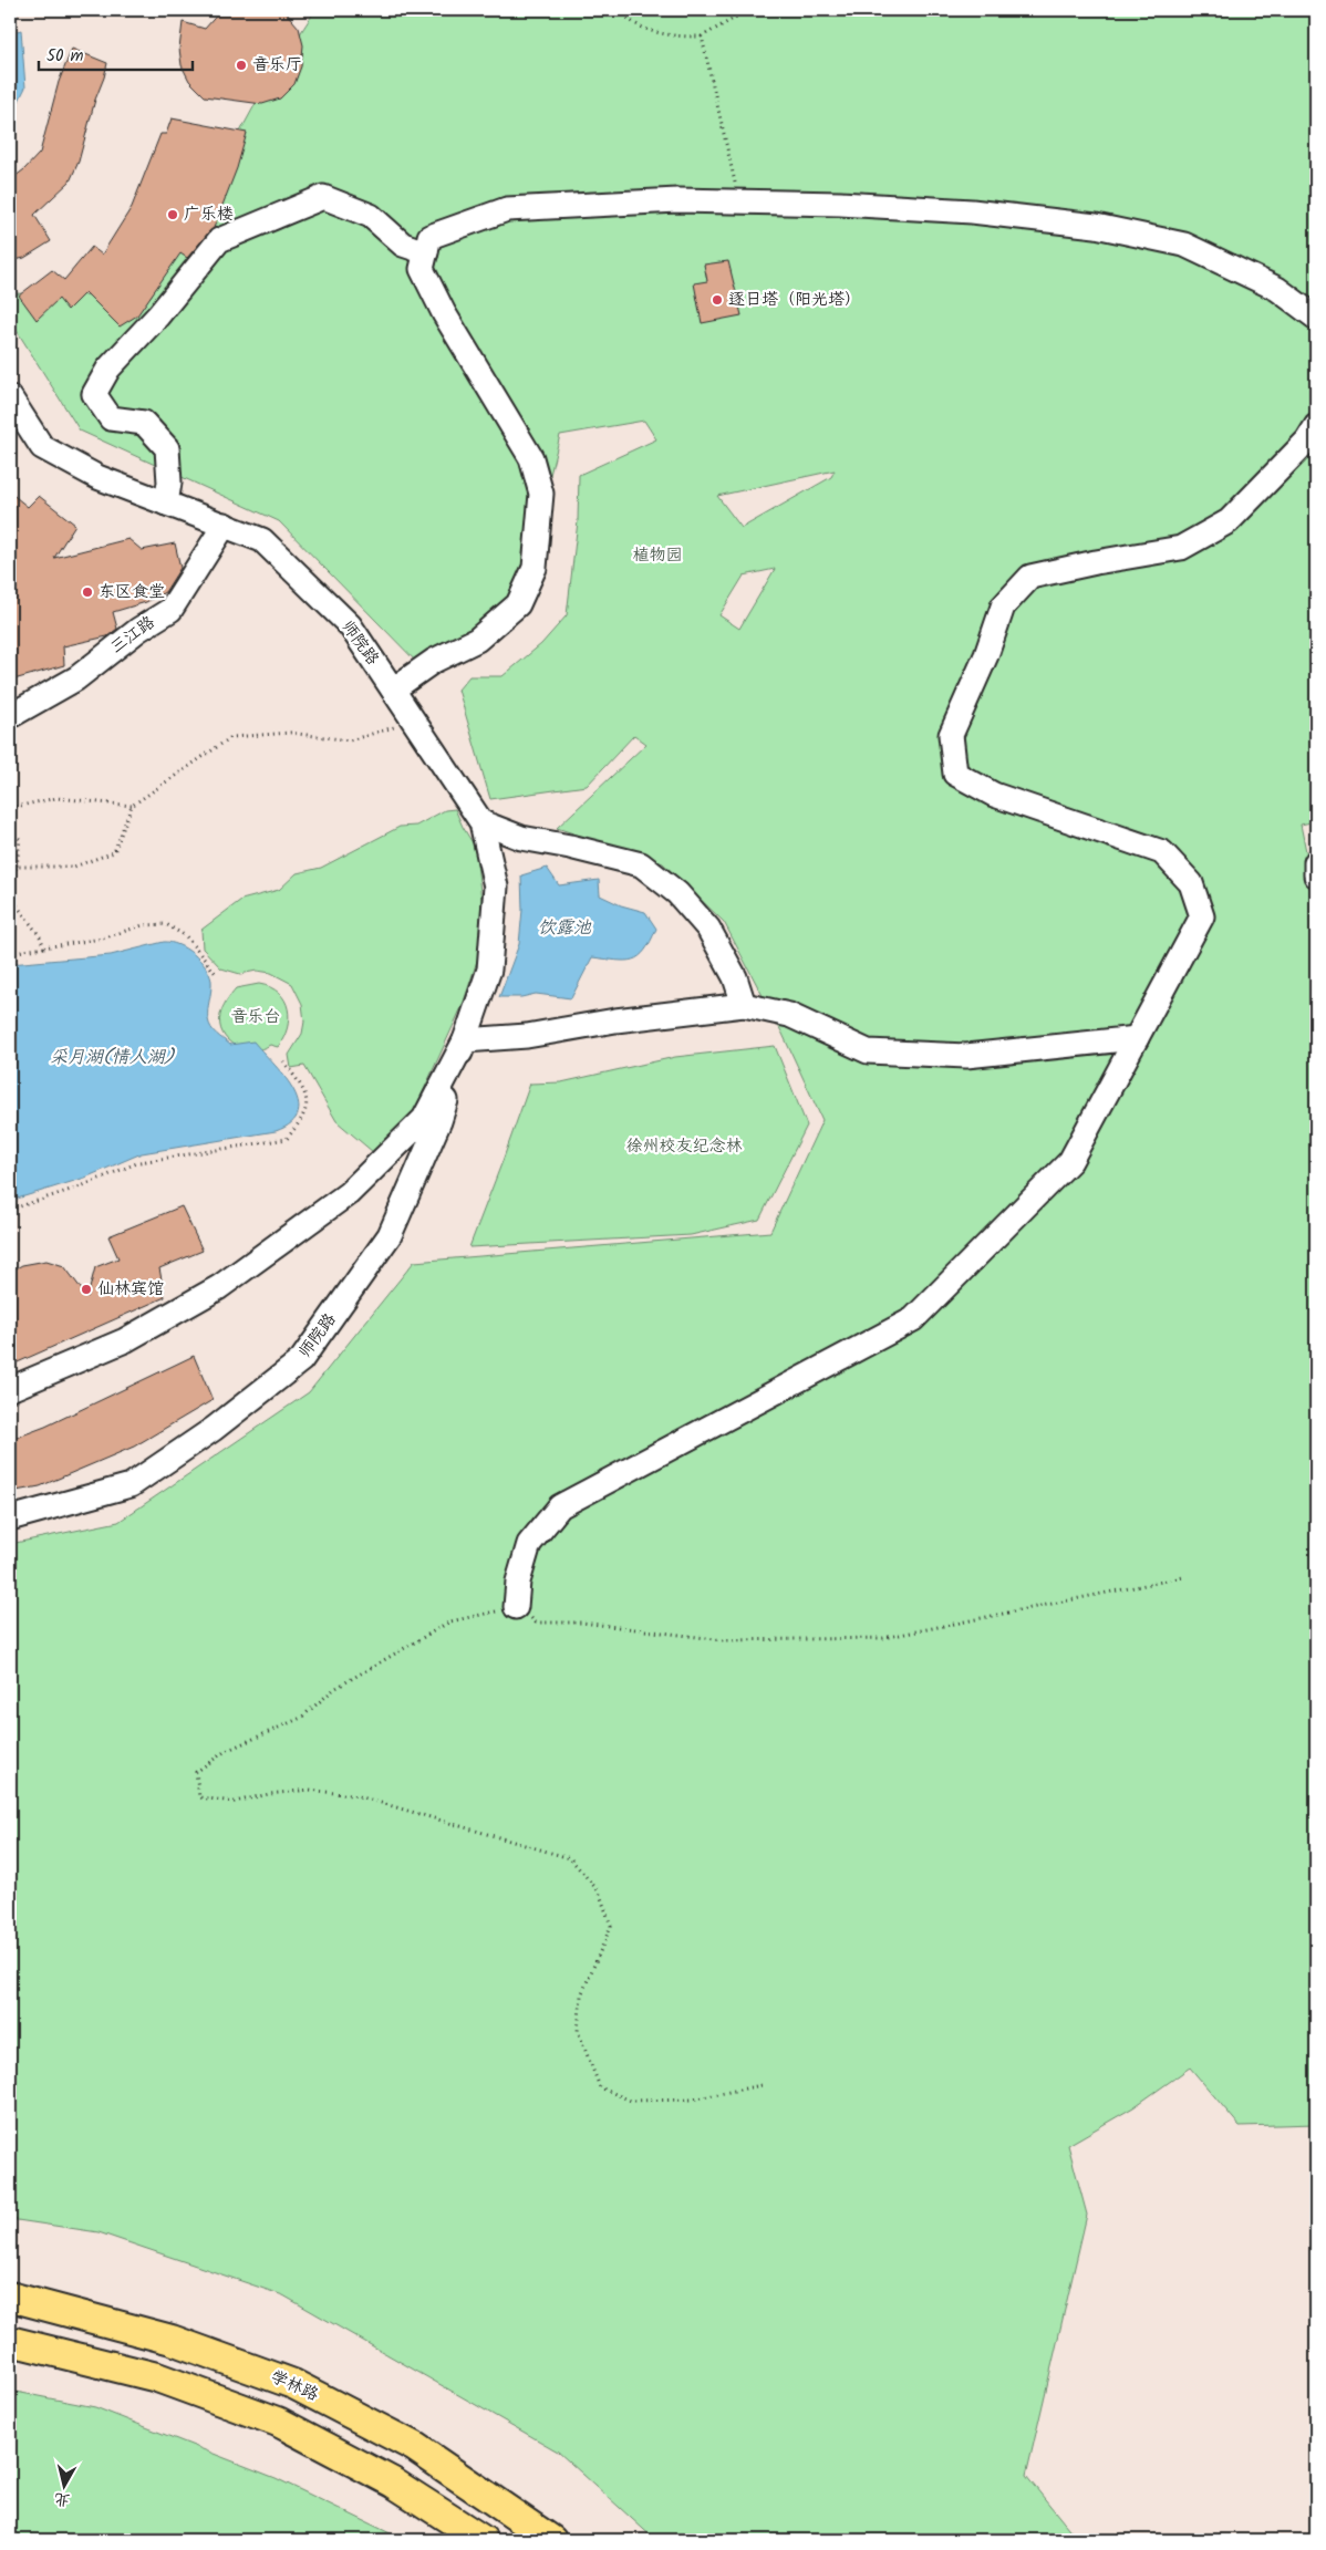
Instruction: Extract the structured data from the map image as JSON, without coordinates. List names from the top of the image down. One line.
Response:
{"streets":{"main road":["学林路"],"street":["三江路","师院路"]},"crossings":[["三江路","师院路"]],"water":["饮露池","采月湖(情人湖)"],"parks":["植物园","音乐台","徐州校友纪念林"],"places":["音乐厅","广乐楼","逐日塔（阳光塔）","东区食堂","仙林宾馆"],"scale_bar":"50 m","north":"bottom"}
